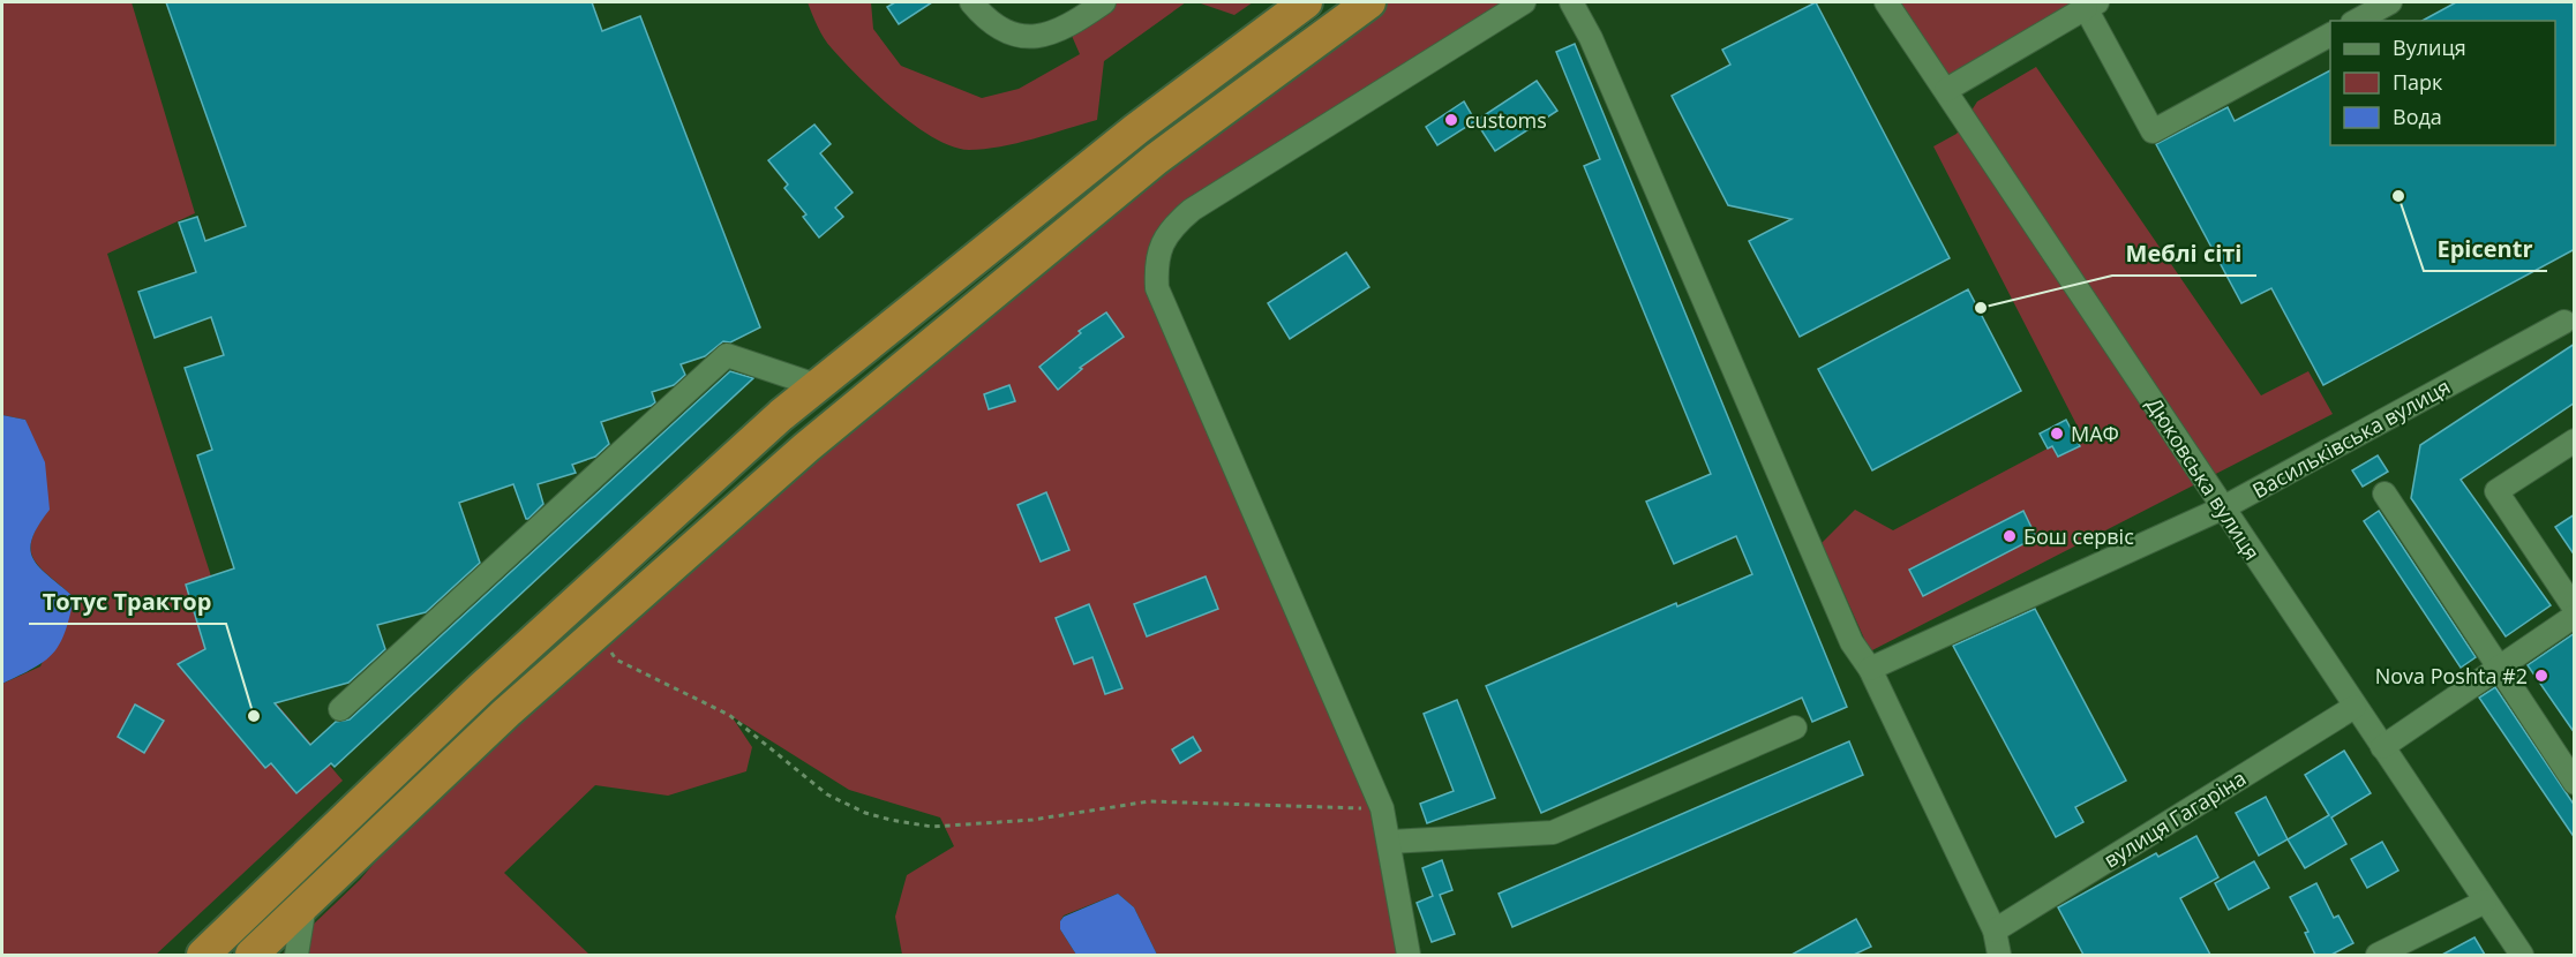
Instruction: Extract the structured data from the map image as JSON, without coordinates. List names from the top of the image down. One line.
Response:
{"streets":{"street":["Васильківська вулиця","Дюковська вулиця","вулиця Гагаріна"]},"crossings":[["Васильківська вулиця","Дюковська вулиця"],["Дюковська вулиця","вулиця Гагаріна"]],"places":["customs","Epicentr","Меблі сіті","МАФ","Бош сервіс","Nova Poshta #2","Тотус Трактор"],"legend":["Вулиця","Парк","Вода"]}
